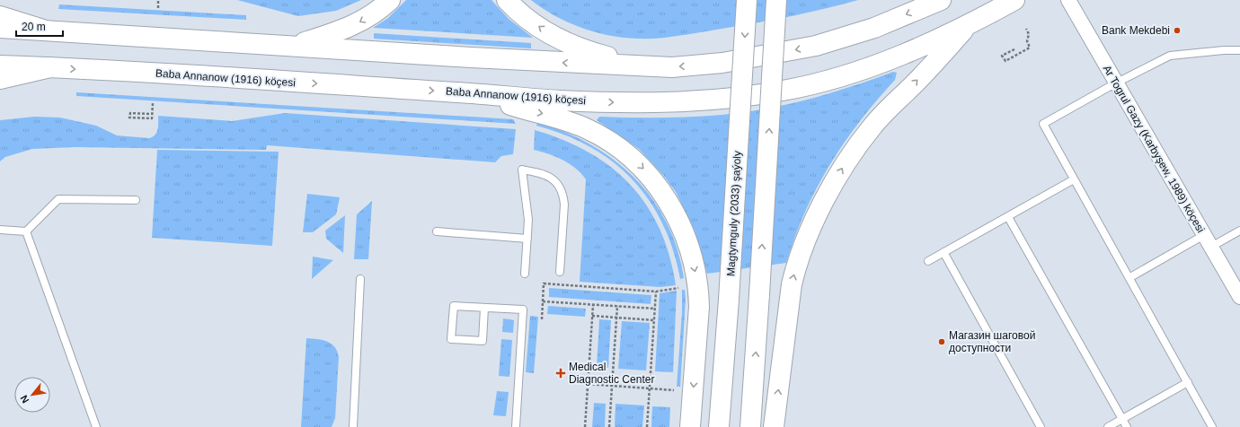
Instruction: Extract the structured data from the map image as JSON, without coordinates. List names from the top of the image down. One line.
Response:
{"streets":{"main road":["Baba Annanow (1916) köçesi","Magtymguly (2033) şaýoly"],"street":["Ar Togrul Gazy (Karbyşew, 1989) köçesi"]},"places":{"other":["Bank Mekdebi","Магазин шаговой доступности"],"health":["Medical Diagnostic Center"]},"scale_bar":"20 m","north":"bottom left"}
